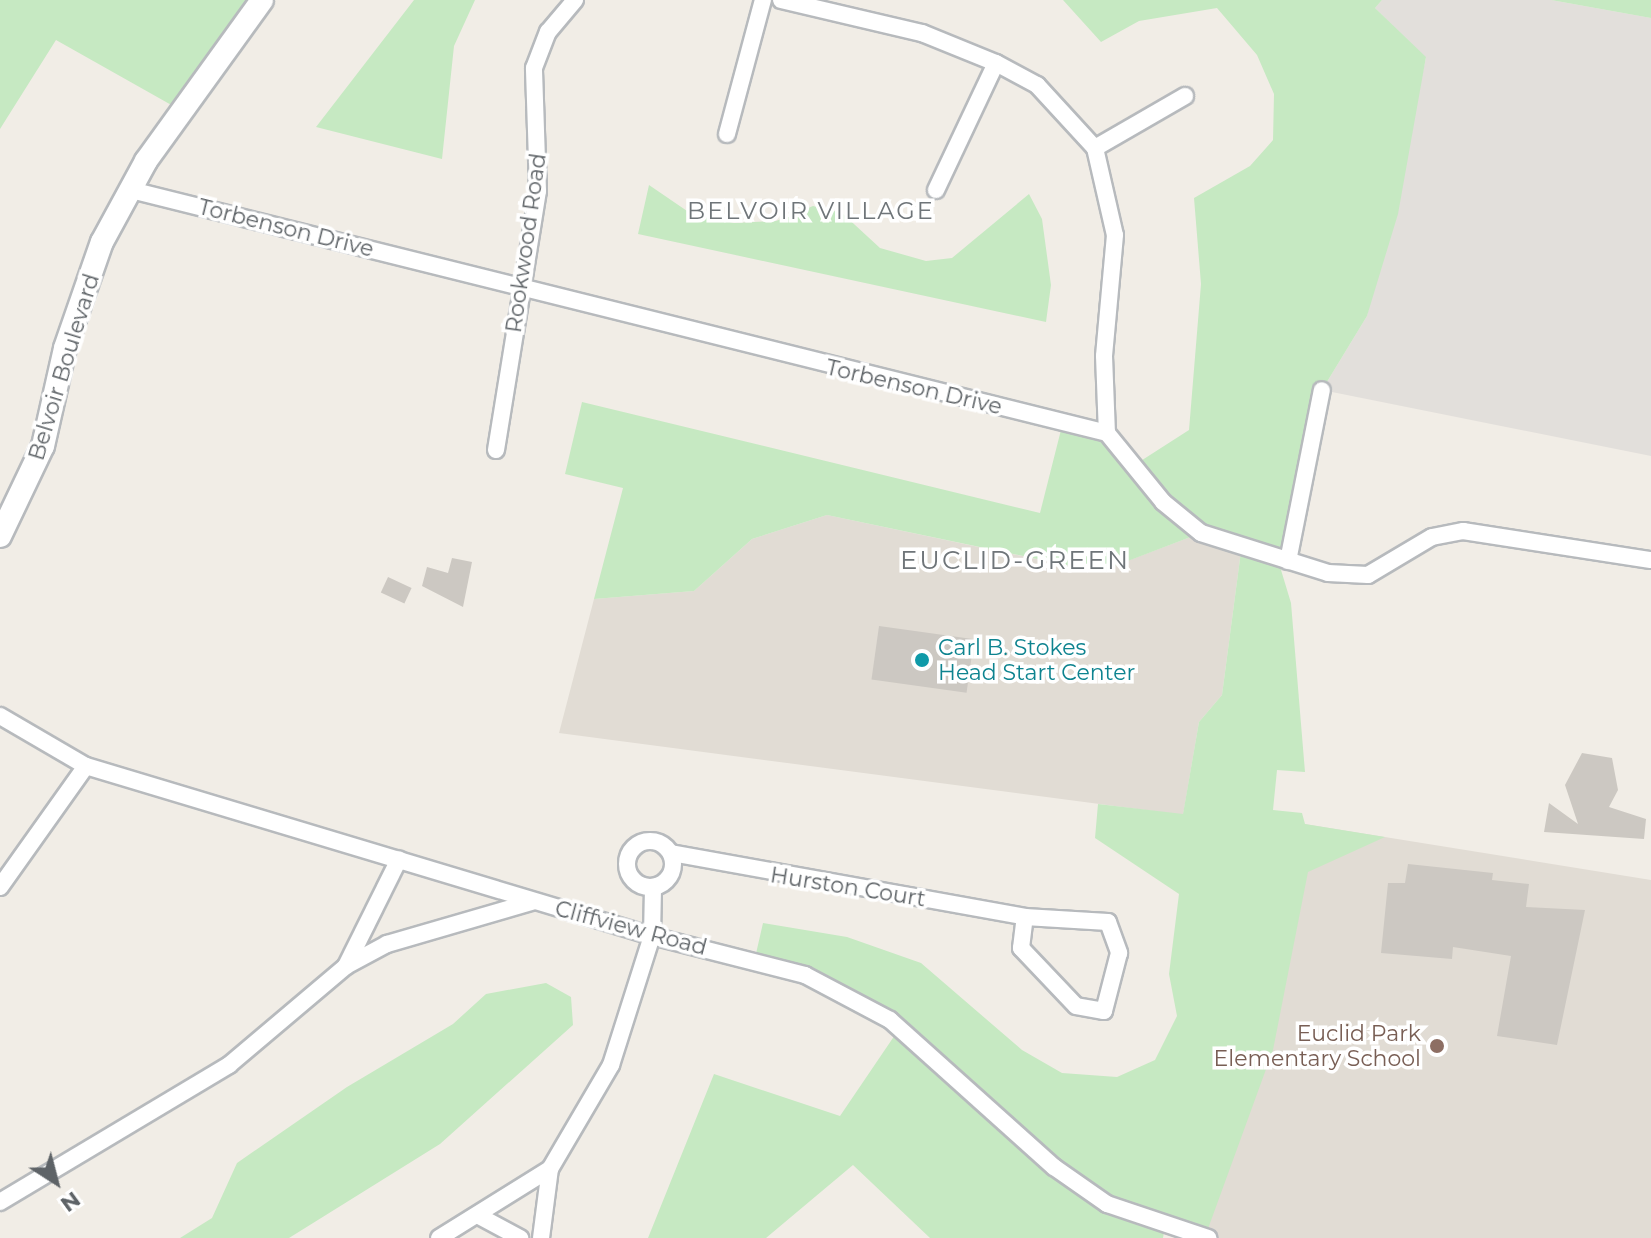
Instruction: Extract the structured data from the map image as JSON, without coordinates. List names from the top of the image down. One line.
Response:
{"streets":{"street":["Torbenson Drive","Rookwood Road","Belvoir Boulevard","Hurston Court","Cliffview Road"]},"crossings":[["Torbenson Drive","Rookwood Road"],["Torbenson Drive","Belvoir Boulevard"]],"districts":["BELVOIR VILLAGE","EUCLID-GREEN"],"places":["Carl B. Stokes Head Start Center","Euclid Park Elementary School"],"north":"bottom right"}
